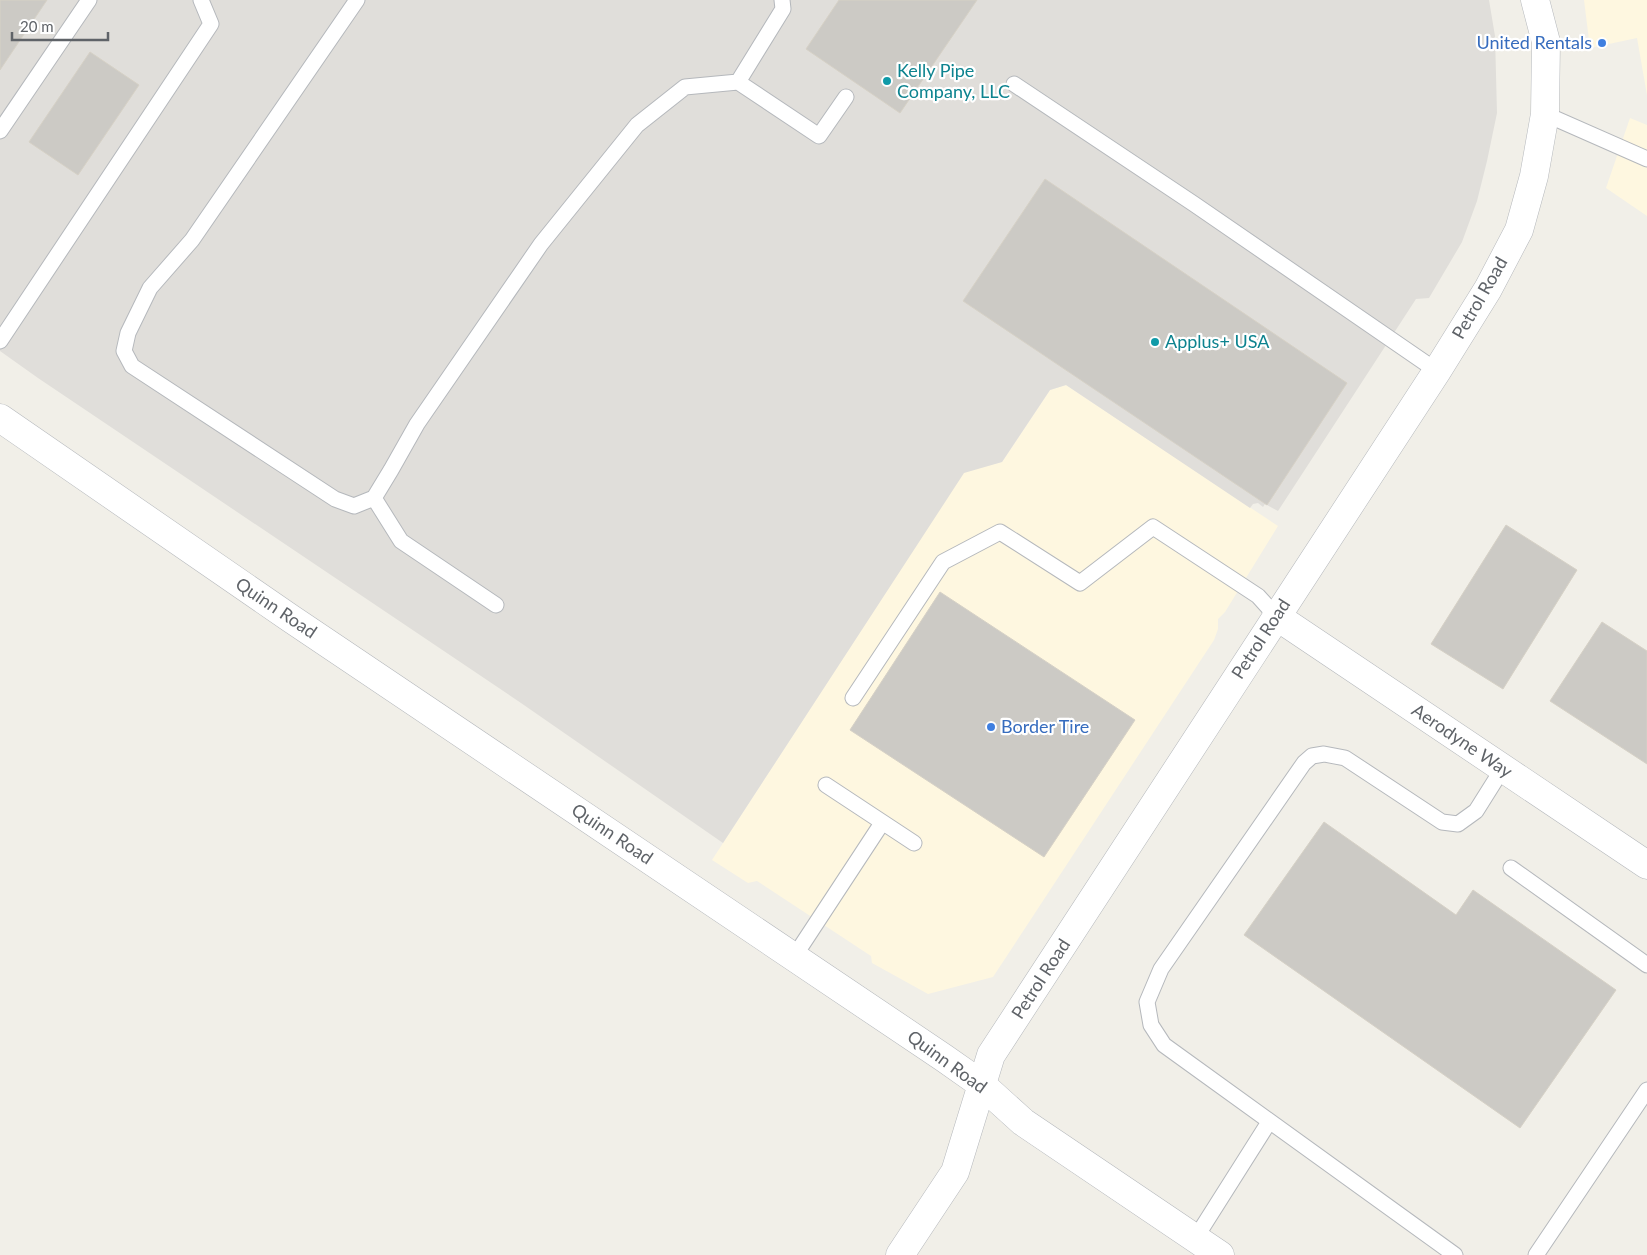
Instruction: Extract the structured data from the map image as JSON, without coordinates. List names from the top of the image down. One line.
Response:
{"streets":{"street":["Petrol Road","Quinn Road","Aerodyne Way"]},"crossings":[["Petrol Road","Quinn Road"],["Petrol Road","Aerodyne Way"]],"places":["United Rentals","Kelly Pipe Company, LLC","Applus+ USA","Border Tire"],"scale_bar":"20 m"}
